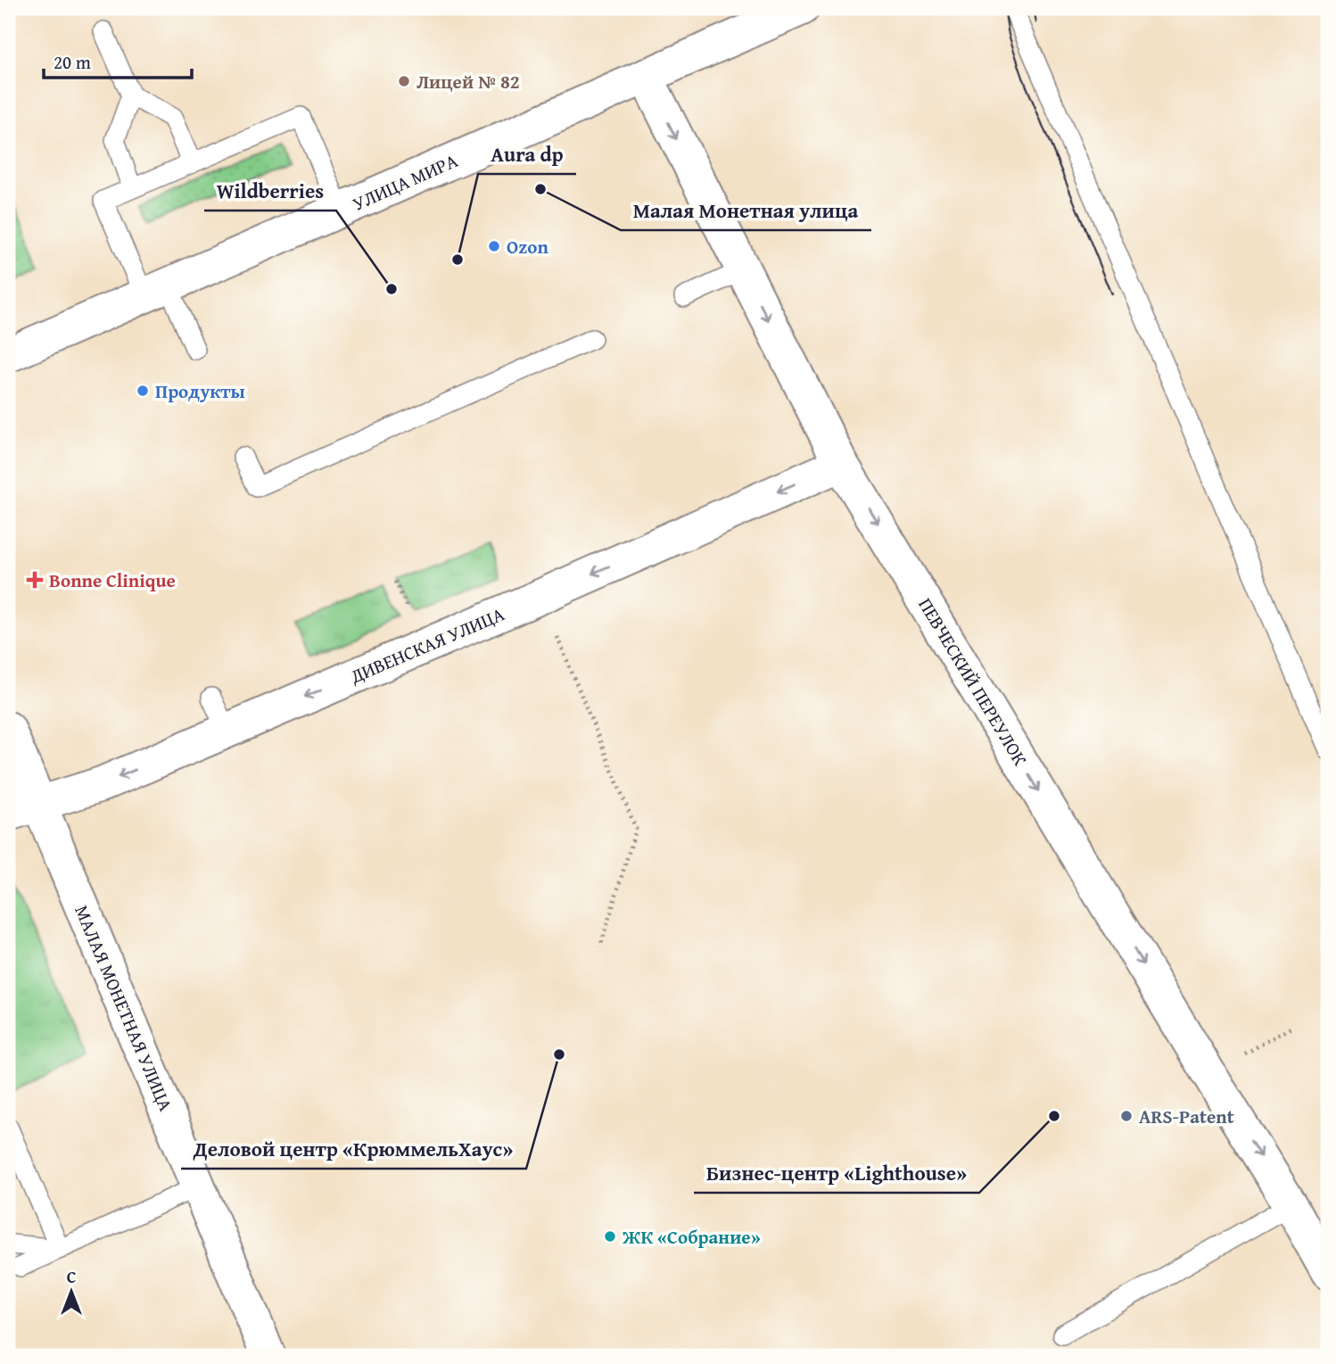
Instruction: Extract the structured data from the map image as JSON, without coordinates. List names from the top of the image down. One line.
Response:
{"streets":{"street":["УЛИЦА МИРА","ДИВЕНСКАЯ УЛИЦА","ПЕВЧЕСКИЙ ПЕРЕУЛОК","МАЛАЯ МОНЕТНАЯ УЛИЦА"]},"crossings":[["УЛИЦА МИРА","ПЕВЧЕСКИЙ ПЕРЕУЛОК"],["ДИВЕНСКАЯ УЛИЦА","ПЕВЧЕСКИЙ ПЕРЕУЛОК"],["ДИВЕНСКАЯ УЛИЦА","МАЛАЯ МОНЕТНАЯ УЛИЦА"]],"one_way":["ДИВЕНСКАЯ УЛИЦА","ПЕВЧЕСКИЙ ПЕРЕУЛОК"],"places":{"other":["Лицей № 82","Малая Монетная улица","Ozon","Aura dp","Wildberries","Продукты","Деловой центр «КрюммельХаус»","Бизнес-центр «Lighthouse»","ARS-Patent","ЖК «Собрание»"],"health":["Bonne Clinique"]},"scale_bar":"20 m","north":"top"}
